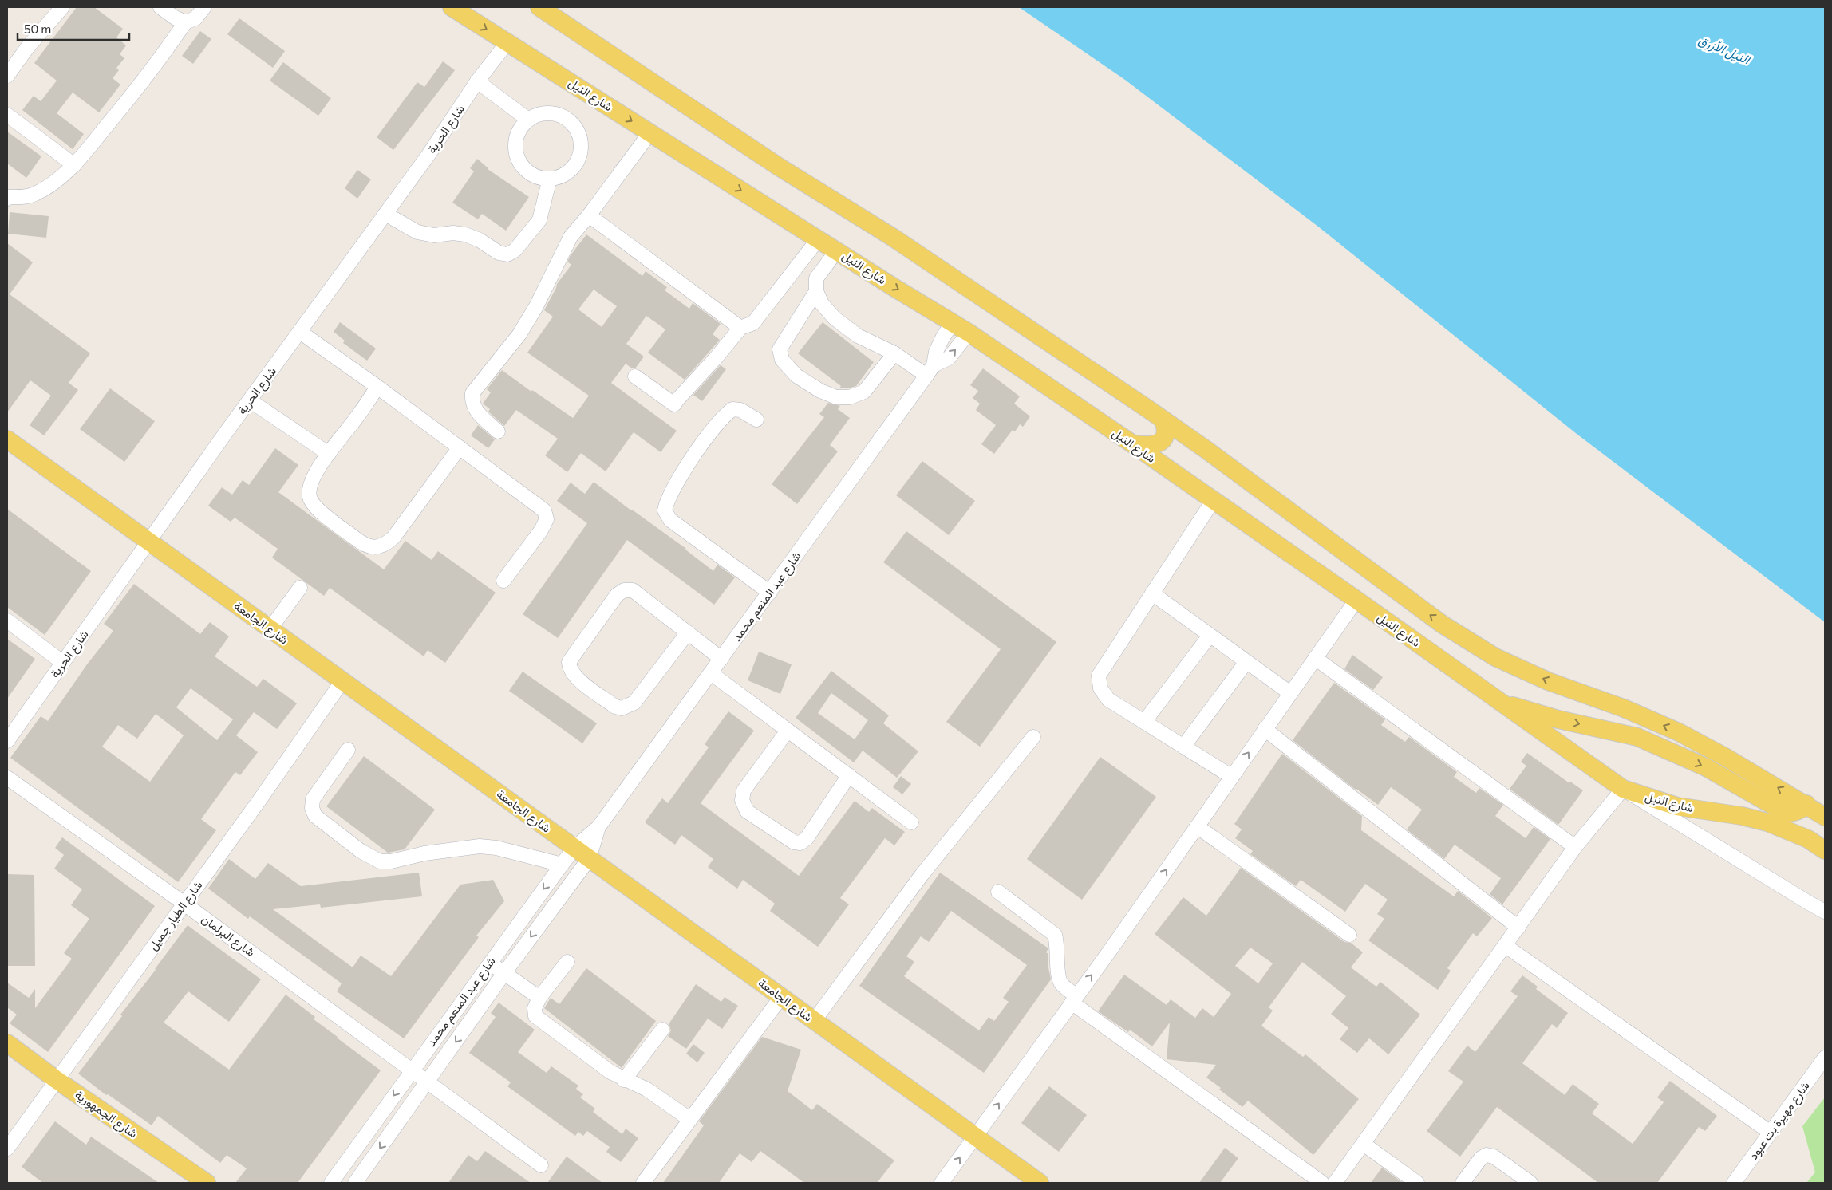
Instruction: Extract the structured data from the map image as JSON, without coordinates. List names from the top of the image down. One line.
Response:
{"streets":{"main road":["شارع النيل","شارع الجامعة","شارع الجمهورية"],"street":["شارع الحرية","شارع عبد المنعم محمد","شارع الطيار جميل","شارع البرلمان","شارع مهيرة بت عبود"]},"crossings":[["شارع النيل","شارع الحرية"],["شارع النيل","شارع عبد المنعم محمد"],["شارع الحرية","شارع الجامعة"],["شارع عبد المنعم محمد","شارع الجامعة"],["شارع عبد المنعم محمد","شارع البرلمان"],["شارع الجامعة","شارع الطيار جميل"],["شارع الطيار جميل","شارع البرلمان"],["شارع الطيار جميل","شارع الجمهورية"]],"water":["النيل الأزرق"],"scale_bar":"50 m"}
